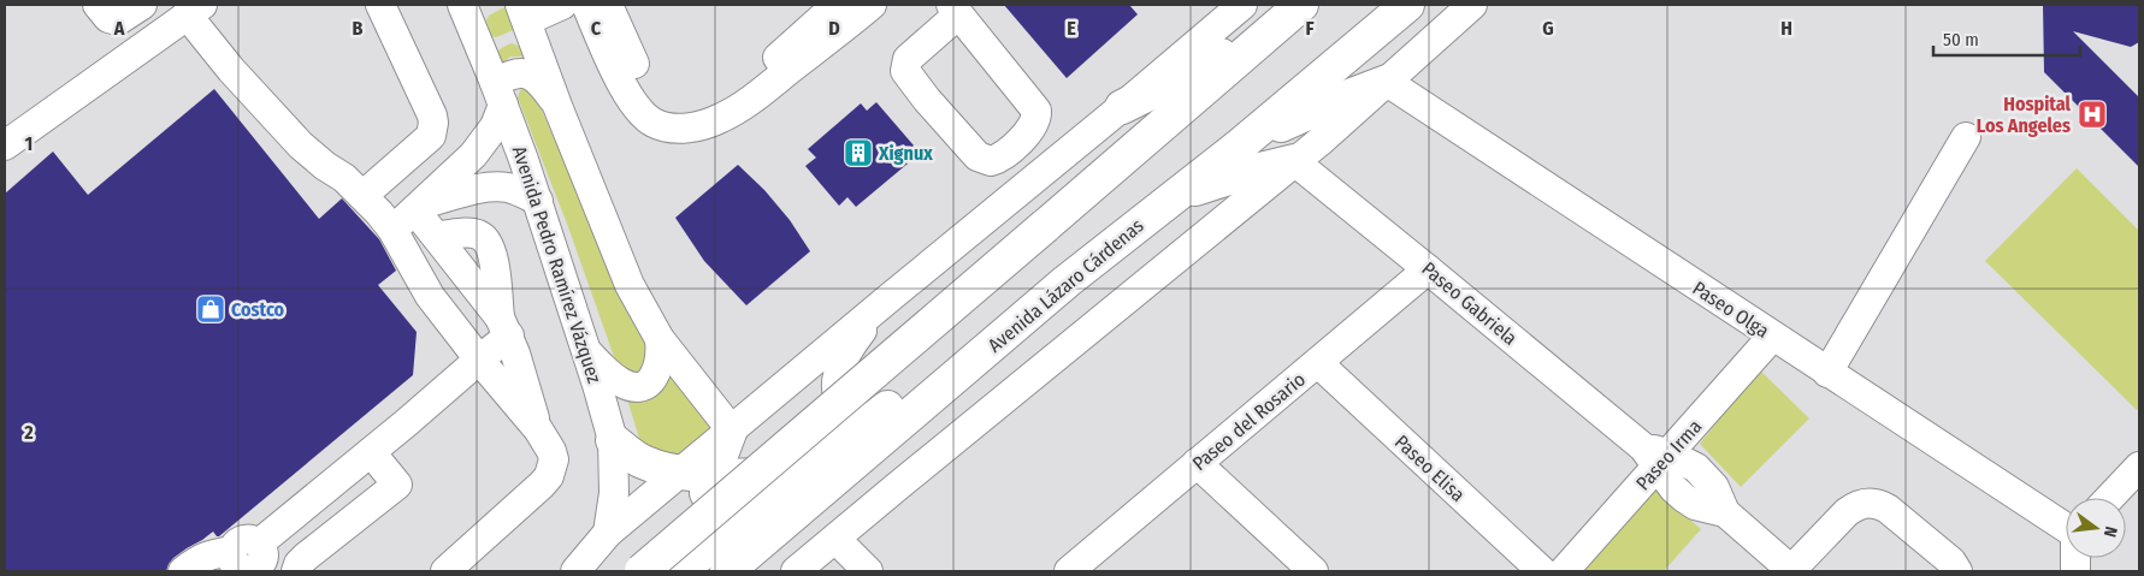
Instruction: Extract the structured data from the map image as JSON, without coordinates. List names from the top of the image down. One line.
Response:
{"streets":{"highway":["Avenida Lázaro Cárdenas"],"street":["Avenida Pedro Ramírez Vázquez","Paseo Gabriela","Paseo Olga","Paseo del Rosario","Paseo Irma","Paseo Elisa"]},"crossings":[["Paseo Gabriela","Paseo del Rosario"],["Paseo Gabriela","Paseo Irma"],["Paseo Olga","Paseo Irma"],["Paseo del Rosario","Paseo Elisa"]],"places":{"hospital":["Hospital Los Angeles"],"building":["Xignux"],"shop":["Costco"]},"scale_bar":"50 m","north":"right","grid":{"columns":["A","B","C","D","E","F","G","H"],"rows":["1","2"]}}
